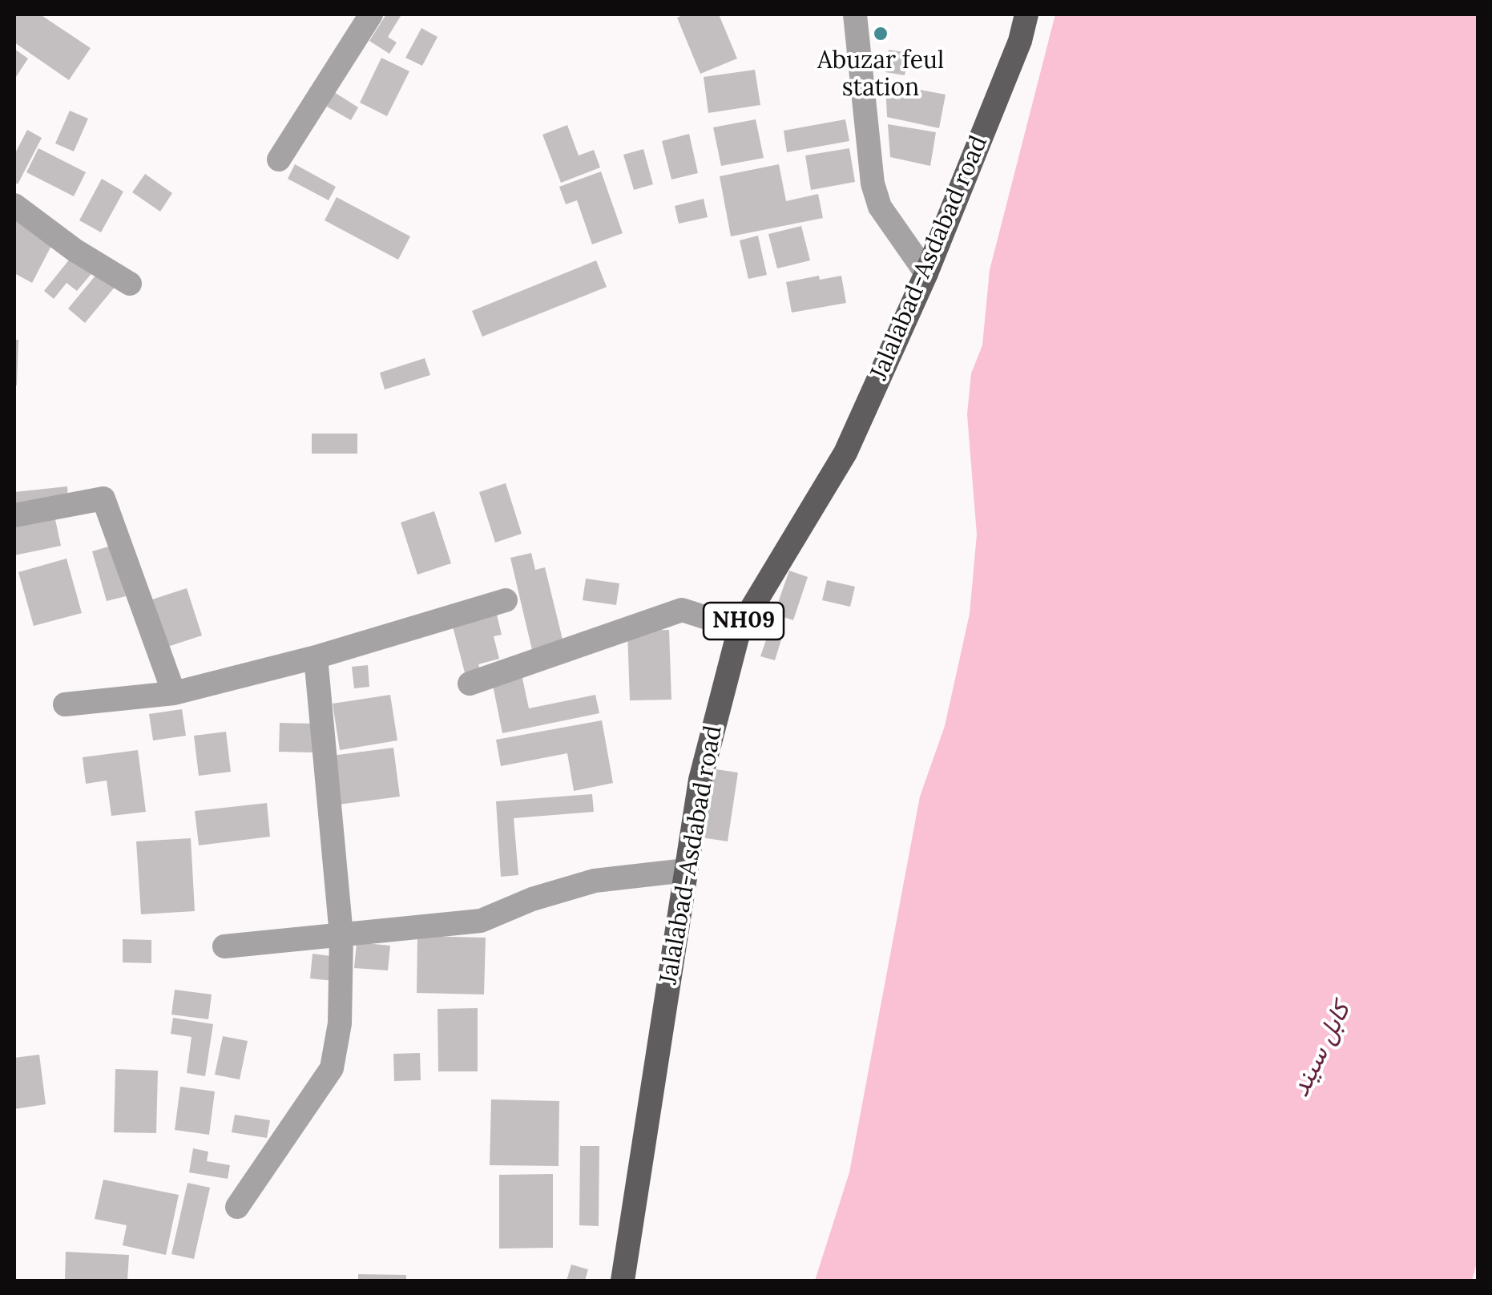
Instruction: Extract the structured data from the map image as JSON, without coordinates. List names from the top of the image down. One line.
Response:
{"streets":{"main road":["Jalalabad-Asdabad road","NH09"]},"water":["کابل سيند"],"places":["Abuzar feul station"]}
